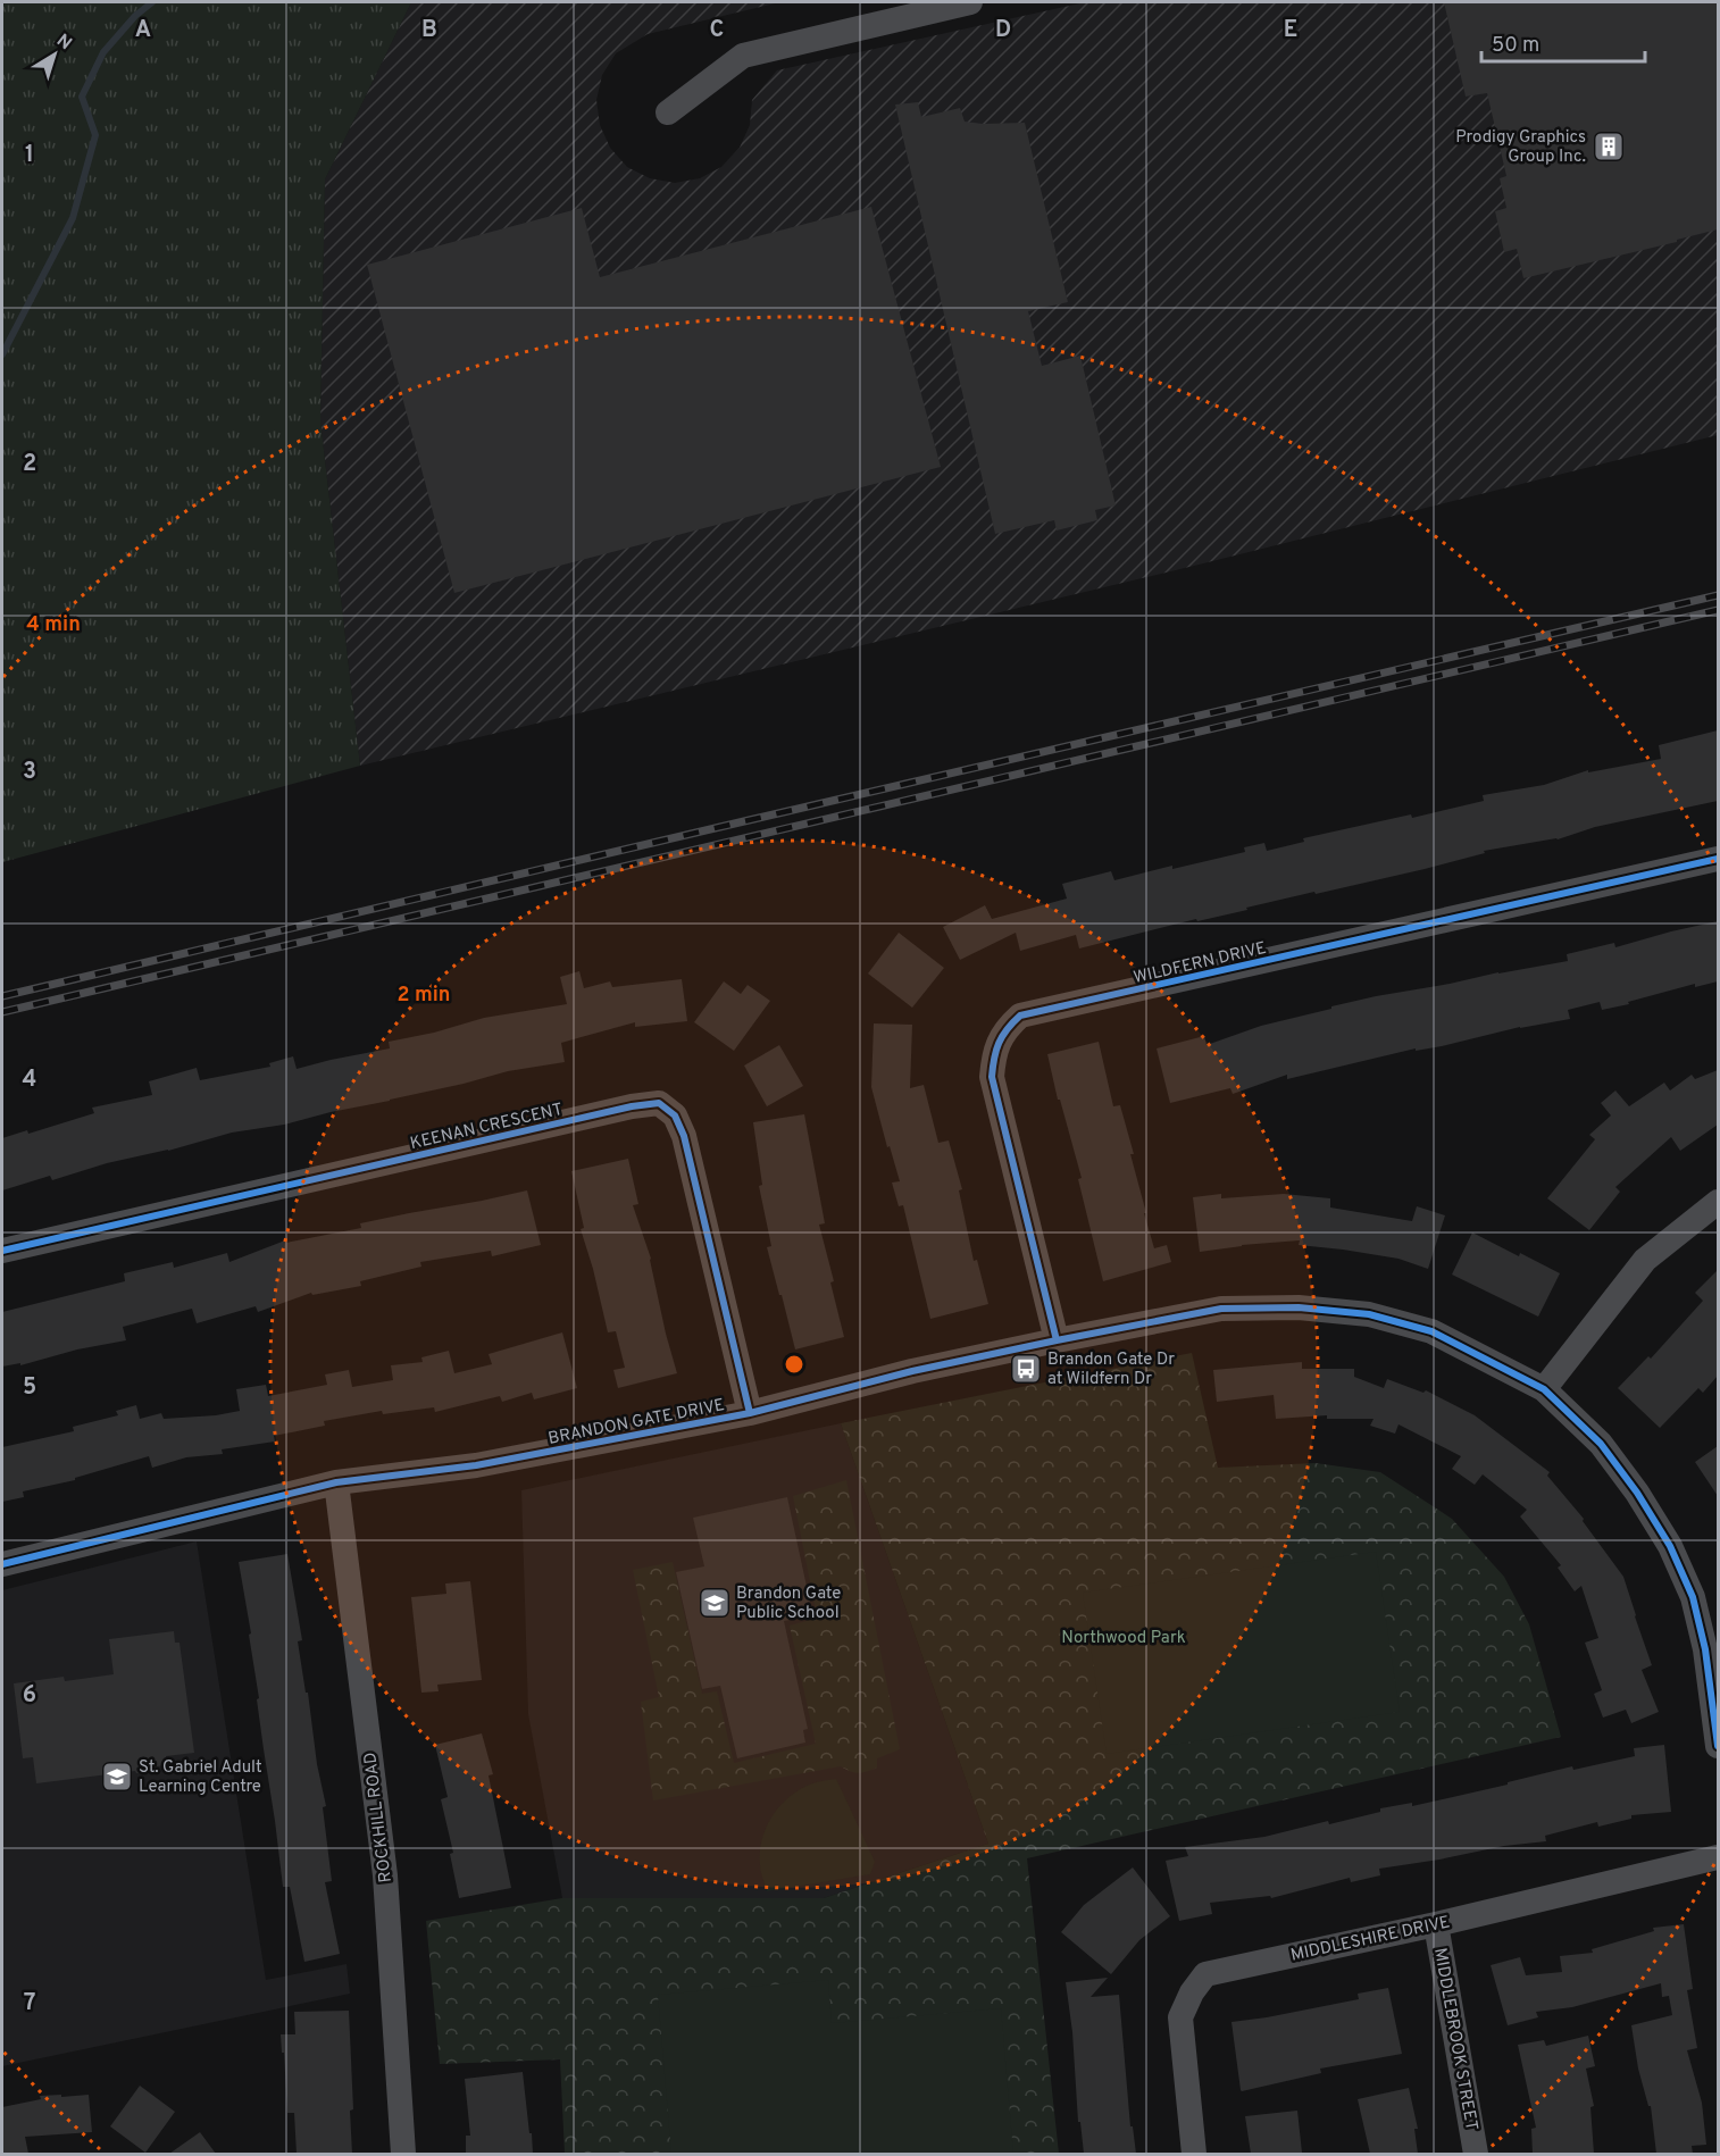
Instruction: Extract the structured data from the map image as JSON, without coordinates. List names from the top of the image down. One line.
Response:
{"streets":{"street":["WILDFERN DRIVE","KEENAN CRESCENT","BRANDON GATE DRIVE","ROCKHILL ROAD","MIDDLESHIRE DRIVE","MIDDLEBROOK STREET"]},"crossings":[["WILDFERN DRIVE","BRANDON GATE DRIVE"],["KEENAN CRESCENT","BRANDON GATE DRIVE"],["BRANDON GATE DRIVE","ROCKHILL ROAD"],["MIDDLESHIRE DRIVE","MIDDLEBROOK STREET"]],"parks":["Northwood Park"],"places":{"building":["Prodigy Graphics Group Inc."],"bus stop":["Brandon Gate Dr at Wildfern Dr"],"school or university":["Brandon Gate Public School","St. Gabriel Adult Learning Centre"]},"scale_bar":"50 m","north":"top right","grid":{"columns":["A","B","C","D","E"],"rows":["1","2","3","4","5","6","7"]},"rings":["4 min","2 min"]}
